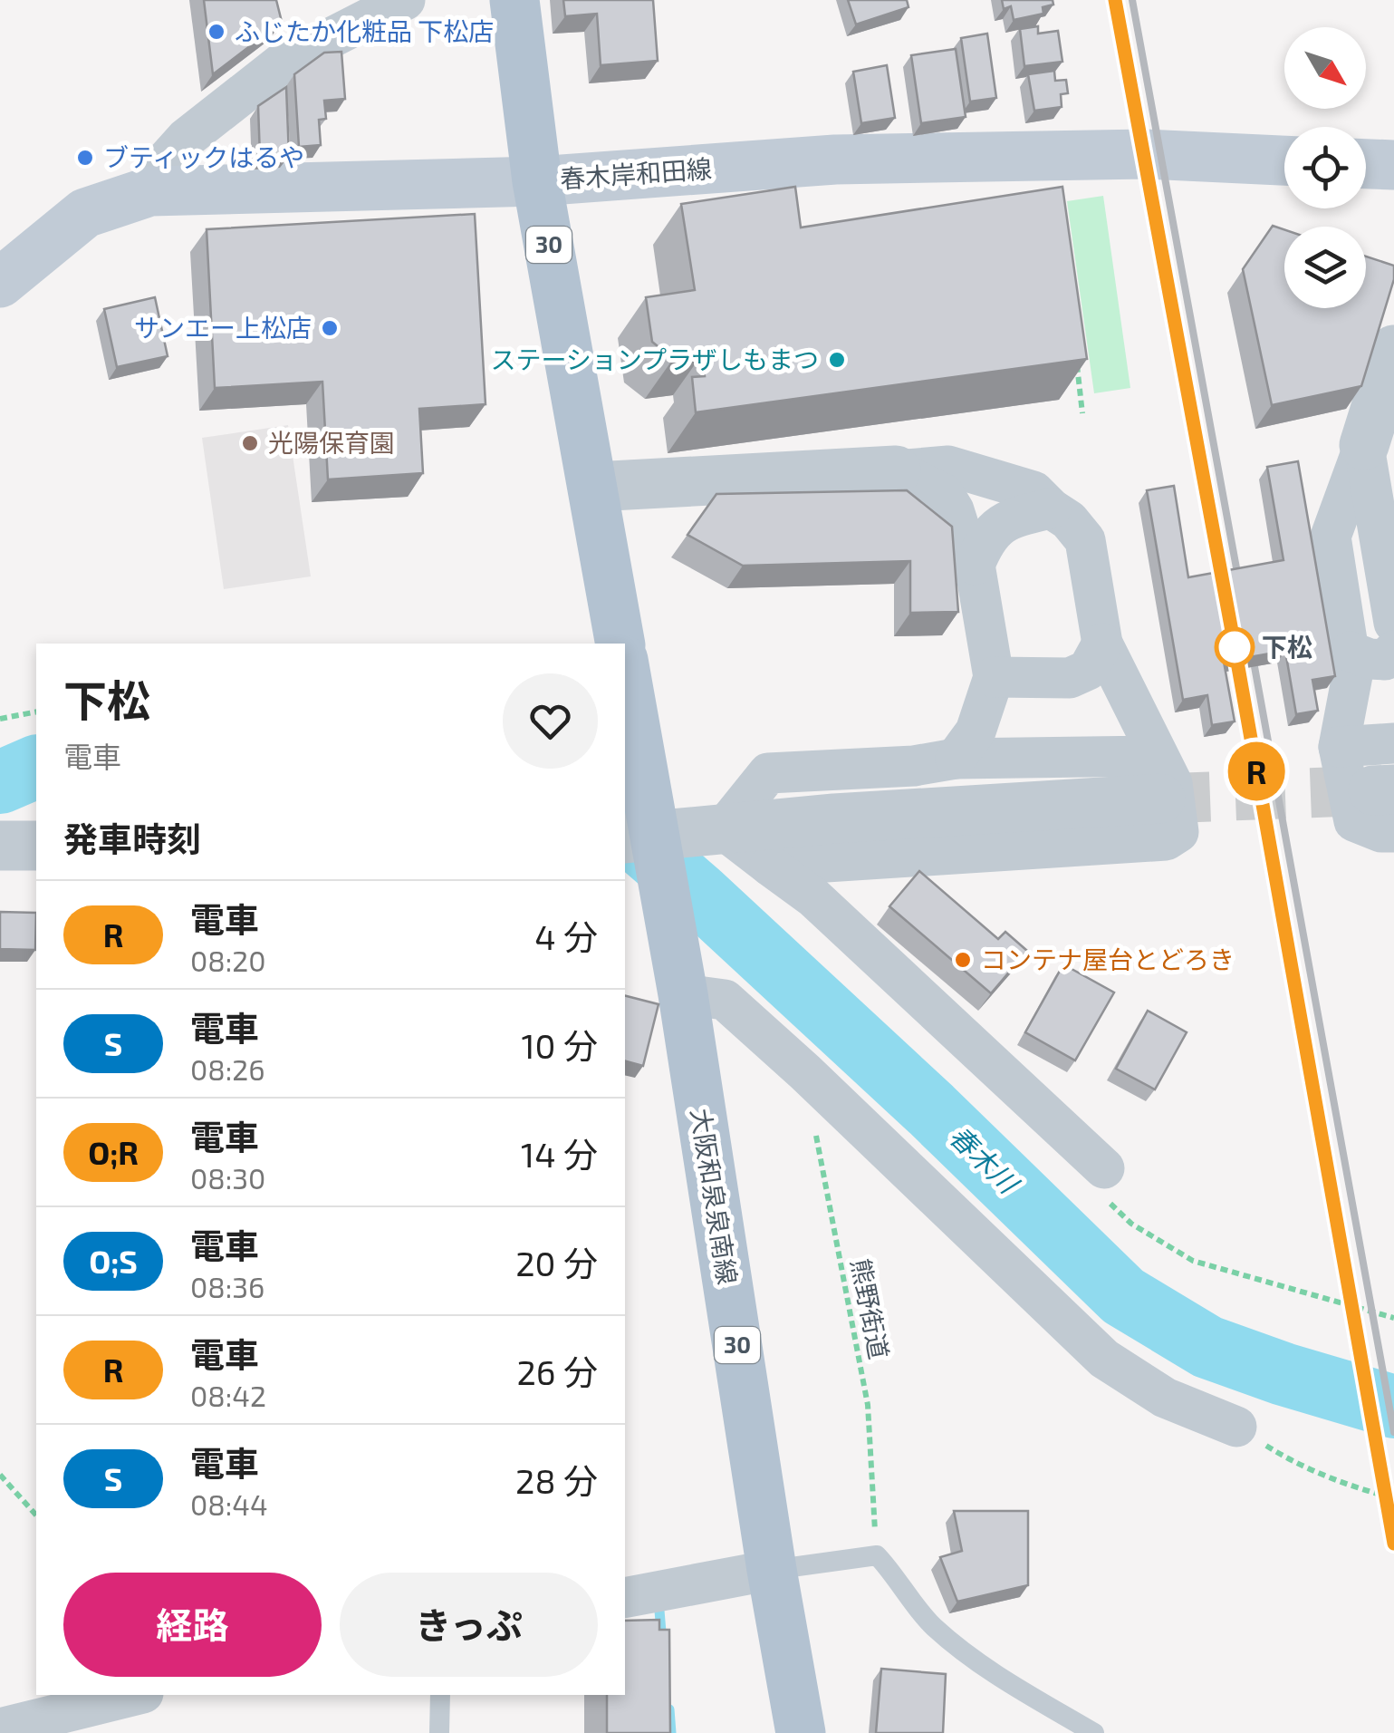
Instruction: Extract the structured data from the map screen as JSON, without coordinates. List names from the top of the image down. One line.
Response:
{"streets":{"main road":["春木岸和田線","30","大阪和泉泉南線"],"path":["熊野街道"]},"crossings":[["春木岸和田線","30"]],"water":["春木川"],"places":["ふじたか化粧品 下松店","ブティックはるや","サンエー上松店","ステーションプラザしもまつ","光陽保育園","下松","コンテナ屋台とどろき"],"north":"bottom right","page":{"on_map":"R","heading":[["下松","電車"],"発車時刻"],"list":[{"mark":"R","name":"電車","note":"08:20","value":"4 分"},{"mark":"S","name":"電車","note":"08:26","value":"10 分"},{"mark":"O;R","name":"電車","note":"08:30","value":"14 分"},{"mark":"O;S","name":"電車","note":"08:36","value":"20 分"},{"mark":"R","name":"電車","note":"08:42","value":"26 分"},{"mark":"S","name":"電車","note":"08:44","value":"28 分"}],"buttons":["経路","きっぷ"]}}
